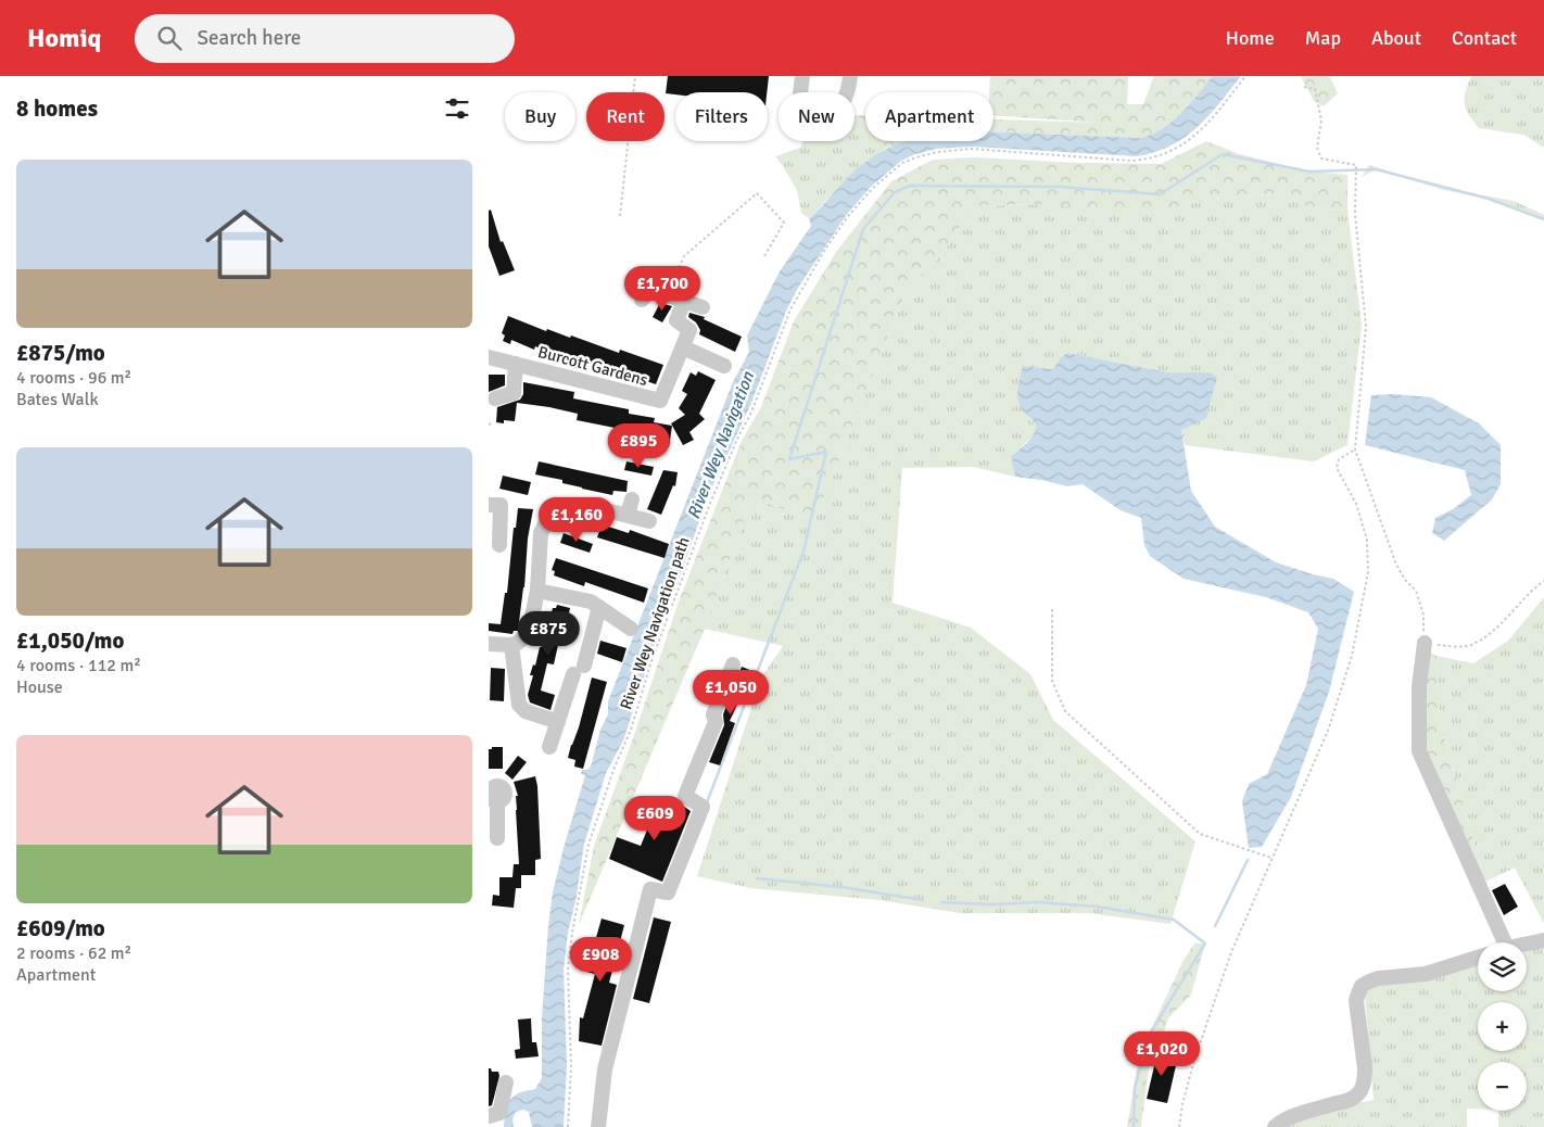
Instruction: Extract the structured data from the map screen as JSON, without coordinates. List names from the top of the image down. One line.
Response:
{"streets":{"street":["Burcott Gardens"],"path":["River Wey Navigation path"]},"water":["River Wey Navigation"],"page":{"header":"Homiq","search":"Search here","nav":["Home","Map","About","Contact"],"heading":"8 homes","chip":["Buy","Rent","Filters","New","Apartment"],"list":[{"name":"£875/mo","note":"4 rooms · 96 m² · Bates Walk"},{"name":"£1,050/mo","note":"4 rooms · 112 m² · House"},{"name":"£609/mo","note":"2 rooms · 62 m² · Apartment"}],"price":["£1,700","£895","£1,160","£875","£1,050","£609","£908","£1,020"],"map_buttons":["+","−"]}}
